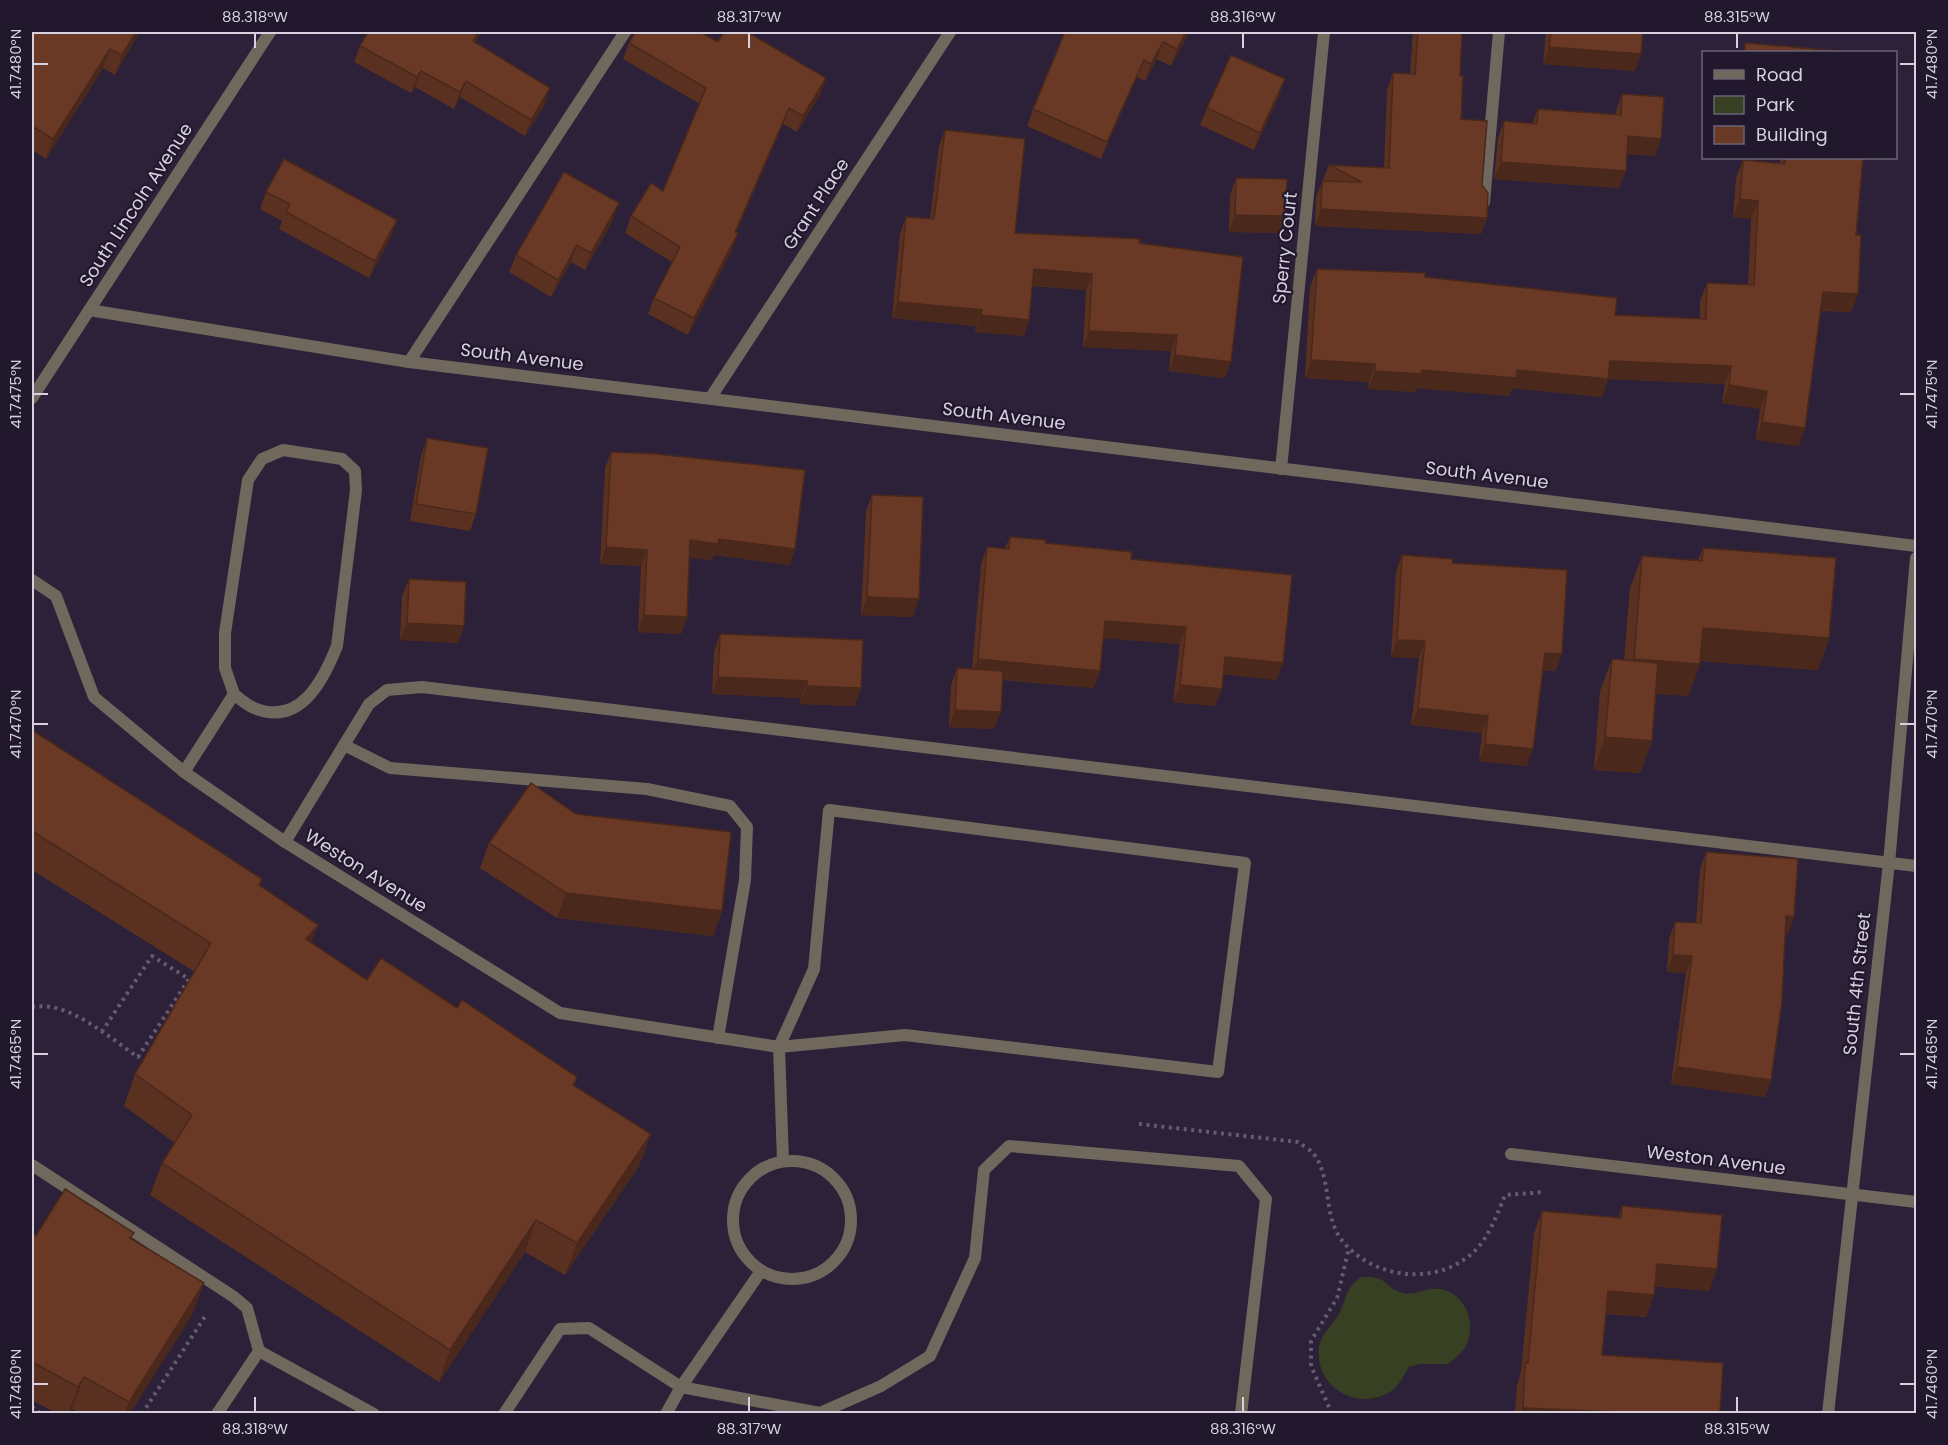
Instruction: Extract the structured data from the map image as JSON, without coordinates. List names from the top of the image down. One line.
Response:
{"streets":{"street":["Grant Place","South Lincoln Avenue","Sperry Court","South Avenue","Weston Avenue","South 4th Street"]},"crossings":[["Grant Place","South Avenue"],["South Lincoln Avenue","South Avenue"],["Sperry Court","South Avenue"],["Weston Avenue","South 4th Street"]],"legend":["Road","Park","Building"],"coordinates":["88.318°W","88.317°W","88.316°W","88.315°W","41.7480°N","41.7475°N","41.7470°N","41.7465°N","41.7460°N"]}
